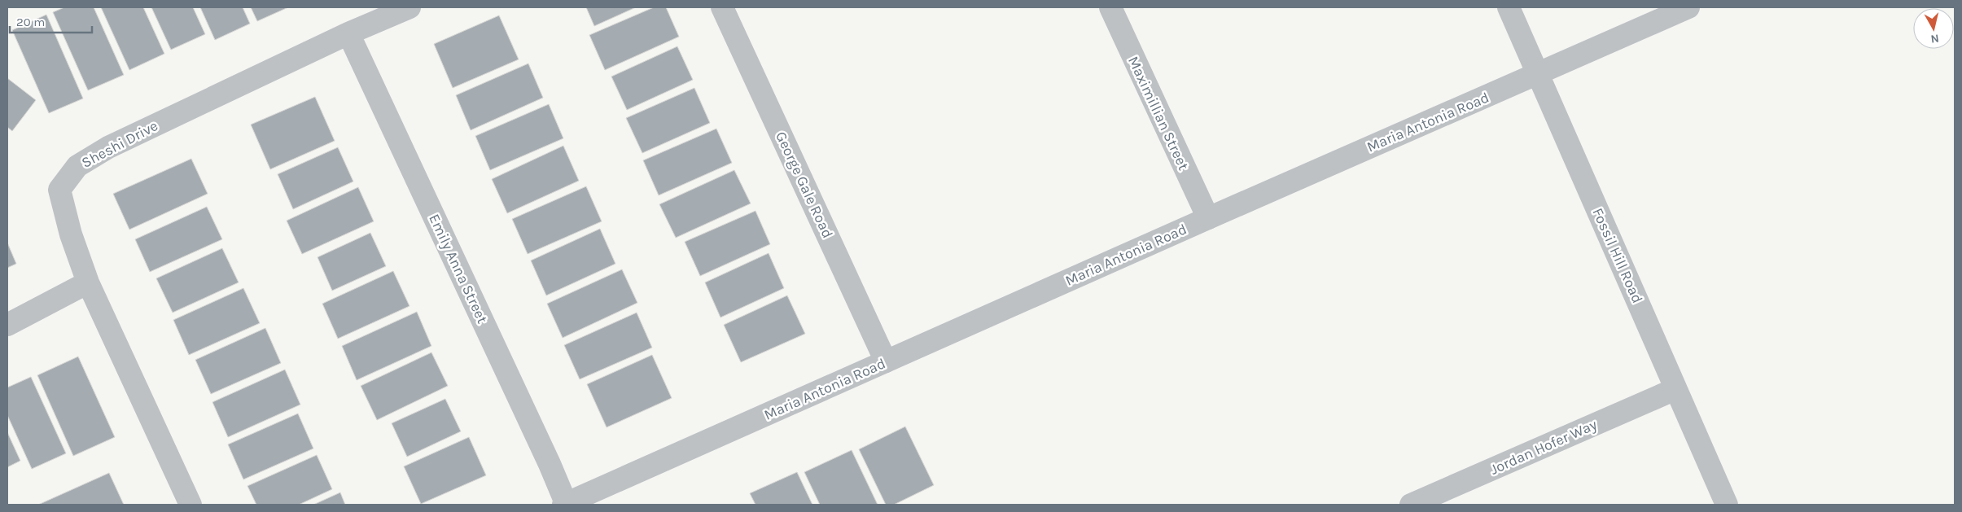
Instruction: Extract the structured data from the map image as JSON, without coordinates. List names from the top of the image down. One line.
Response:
{"streets":{"street":["Maximillian Street","Maria Antonia Road","Sheshi Drive","George Gale Road","Fossil Hill Road","Emily Anna Street","Jordan Hofer Way"]},"crossings":[["Maximillian Street","Maria Antonia Road"],["Maria Antonia Road","George Gale Road"],["Maria Antonia Road","Fossil Hill Road"],["Maria Antonia Road","Emily Anna Street"],["Sheshi Drive","Emily Anna Street"],["Fossil Hill Road","Jordan Hofer Way"]],"scale_bar":"20 m","north":"bottom"}
